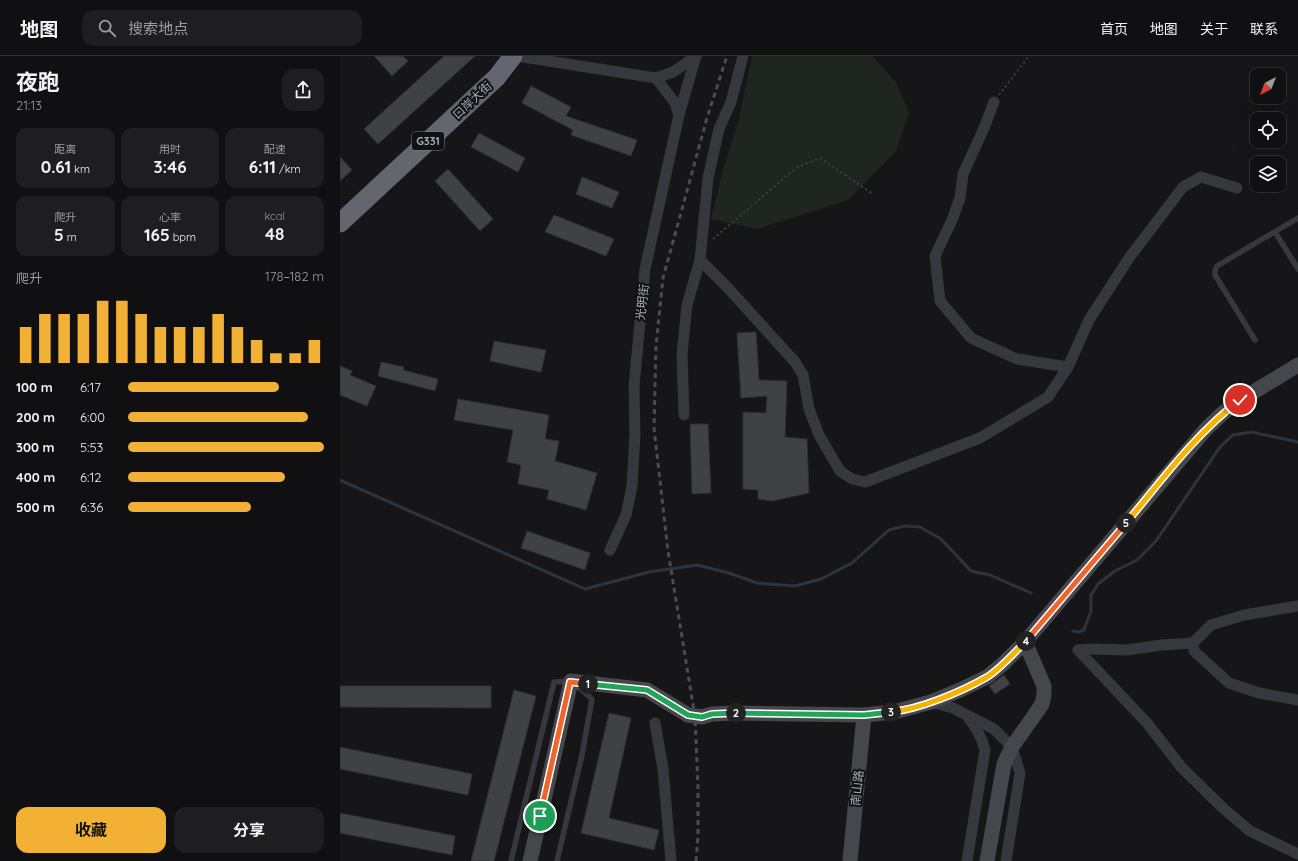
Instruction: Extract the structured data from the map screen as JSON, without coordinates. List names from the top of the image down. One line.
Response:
{"streets":{"highway":["口岸大街","G331"],"street":["光明街","南山路"]},"north":"bottom left","page":{"header":"地图","search":"搜索地点","nav":["首页","地图","关于","联系"],"heading":["夜跑","21:13"],"stats":[["距离","0.61 km"],["用时","3:46"],["配速","6:11 /km"],["爬升","5 m"],["心率","165 bpm"],["kcal","48"]],"chart":["爬升","178–182 m"],"list":[{"name":"100 m","note":"6:17"},{"name":"200 m","note":"6:00"},{"name":"300 m","note":"5:53"},{"name":"400 m","note":"6:12"},{"name":"500 m","note":"6:36"}],"pins":["5","4","1","3","2"],"buttons":["收藏","分享"]}}
